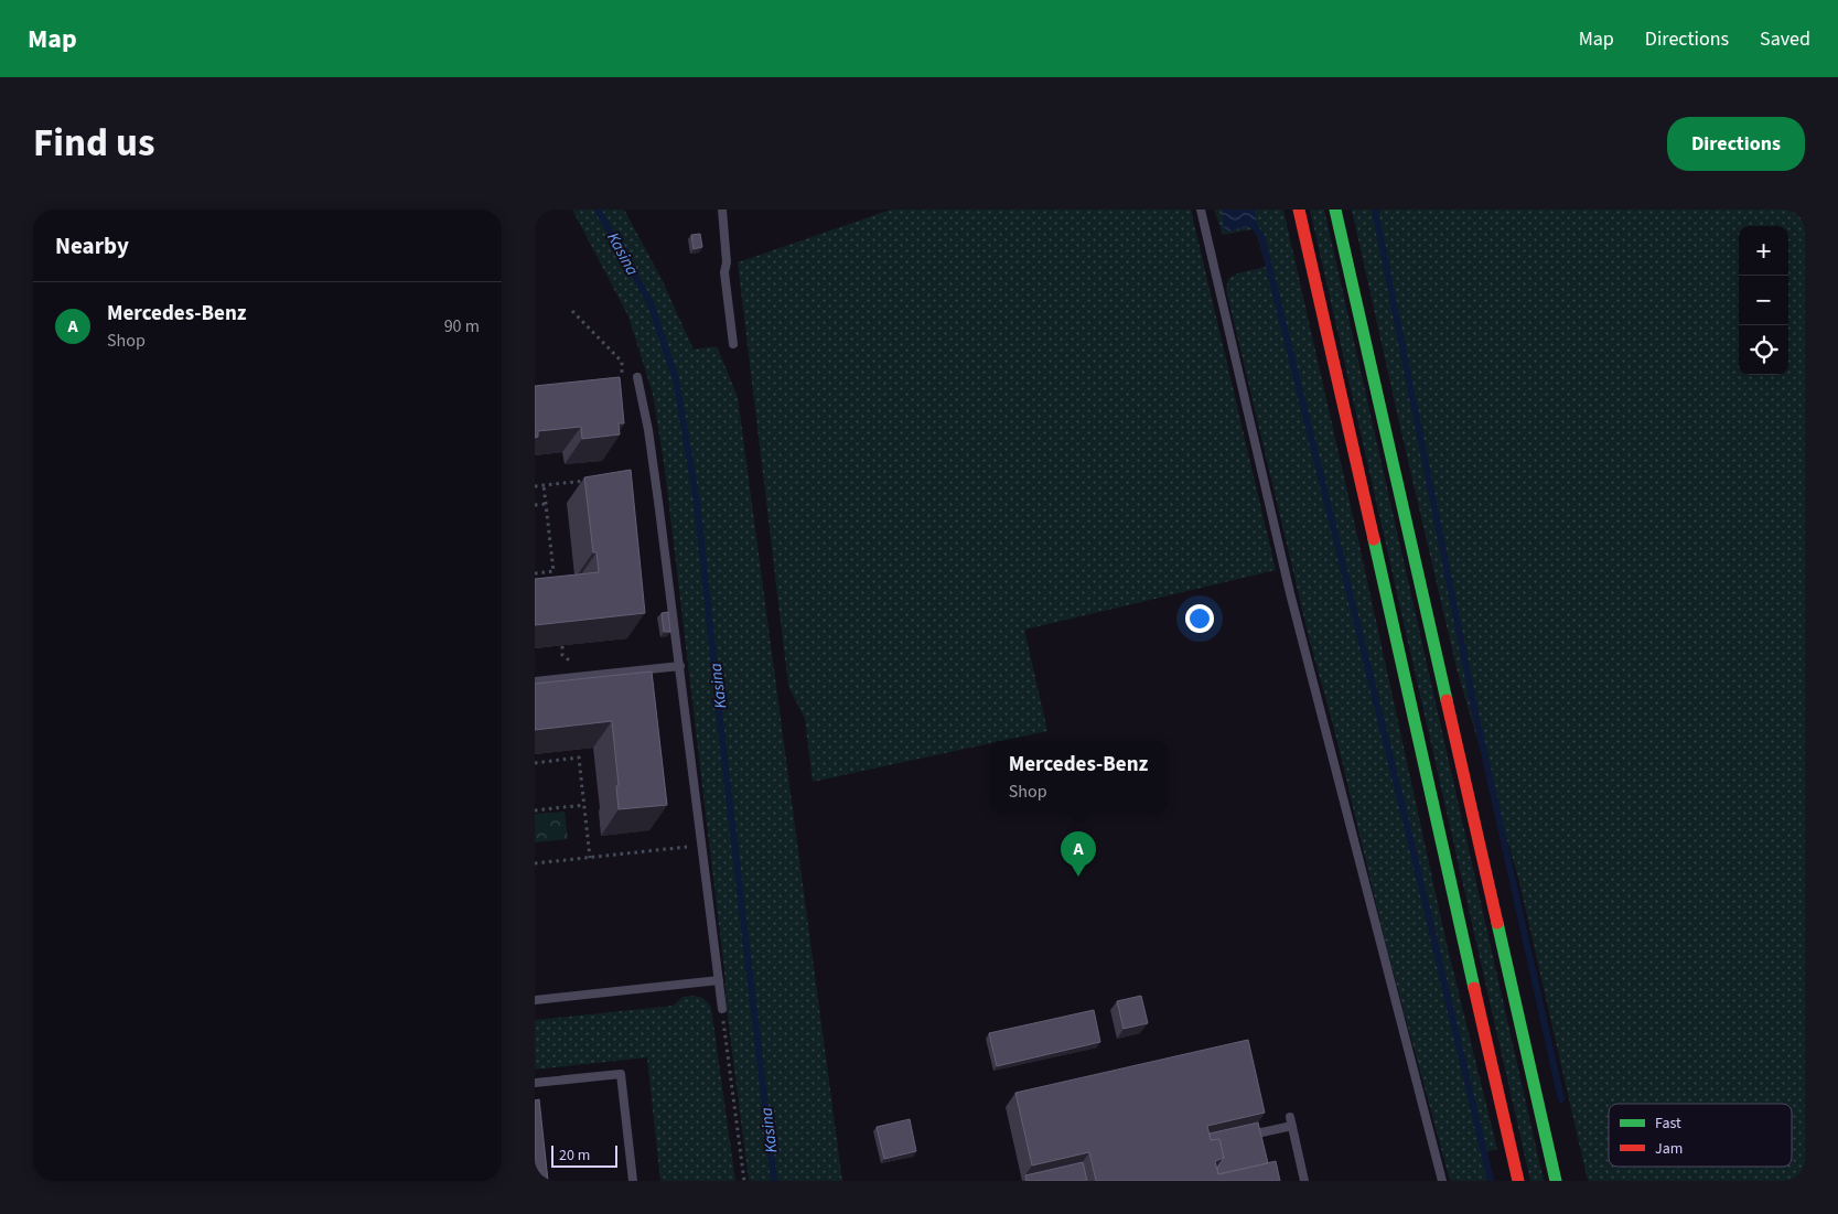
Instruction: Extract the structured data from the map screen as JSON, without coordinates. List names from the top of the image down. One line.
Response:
{"water":["Kasina"],"legend":["Fast","Jam"],"scale_bar":"20 m","page":{"header":"Map","nav":["Map","Directions","Saved"],"title":"Find us","buttons":"Directions","heading":"Nearby","map_buttons":["+","−"],"list":[{"mark":"A","name":"Mercedes-Benz","note":"Shop","value":"90 m"}],"popup":["Mercedes-Benz","Shop"],"pins":"A","scale":"20 m"}}
